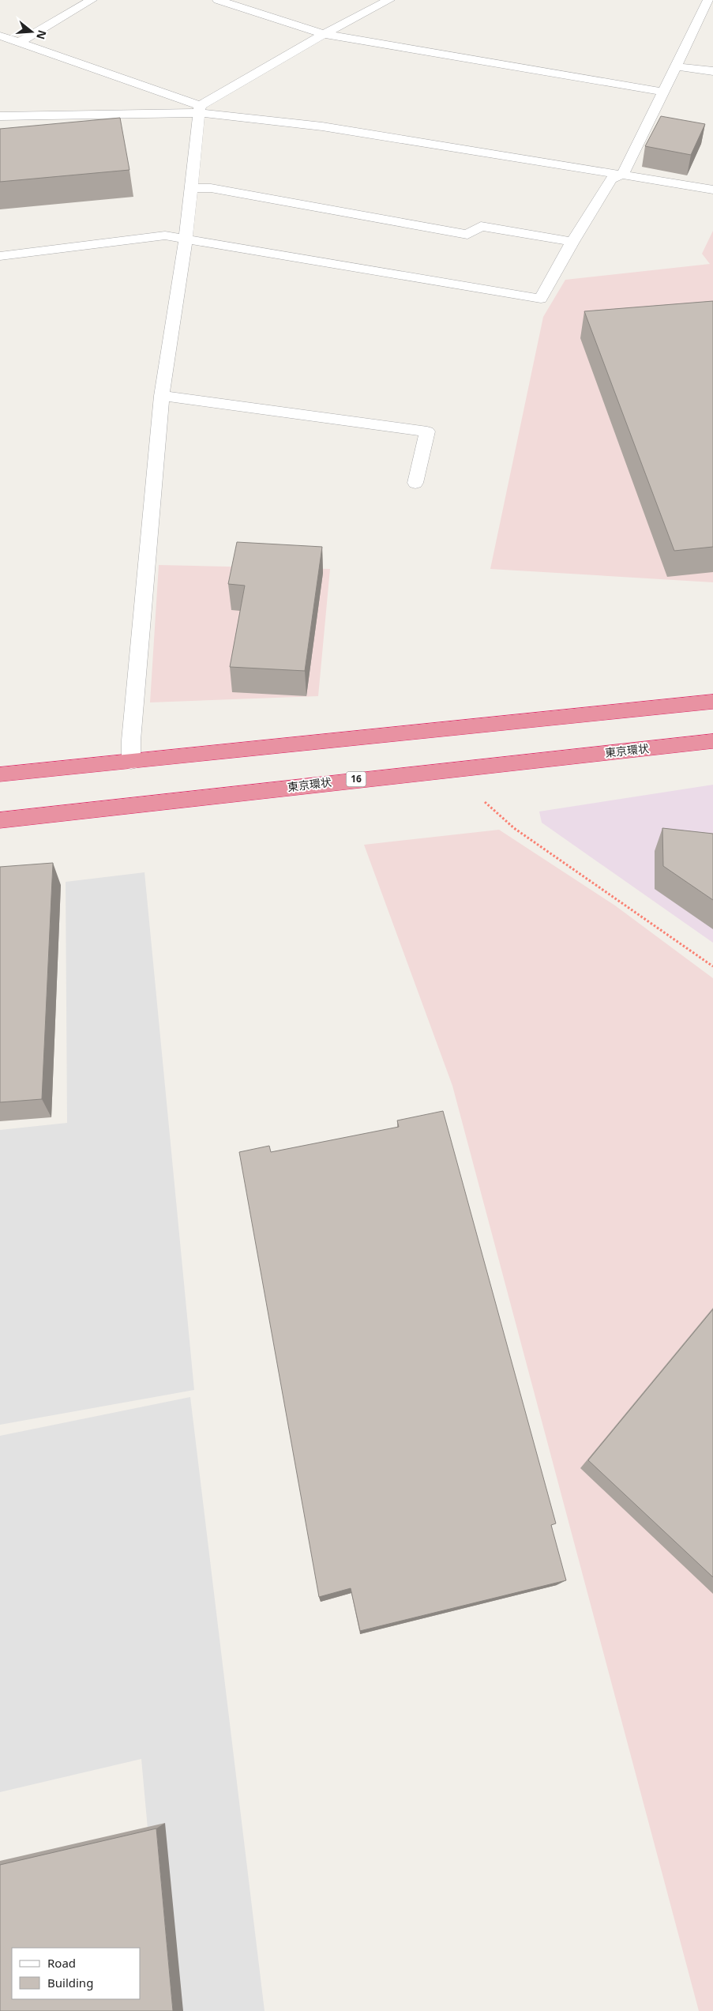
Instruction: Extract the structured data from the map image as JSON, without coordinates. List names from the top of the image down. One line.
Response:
{"streets":{"highway":["東京環状","16"]},"legend":["Road","Building"],"north":"right"}
